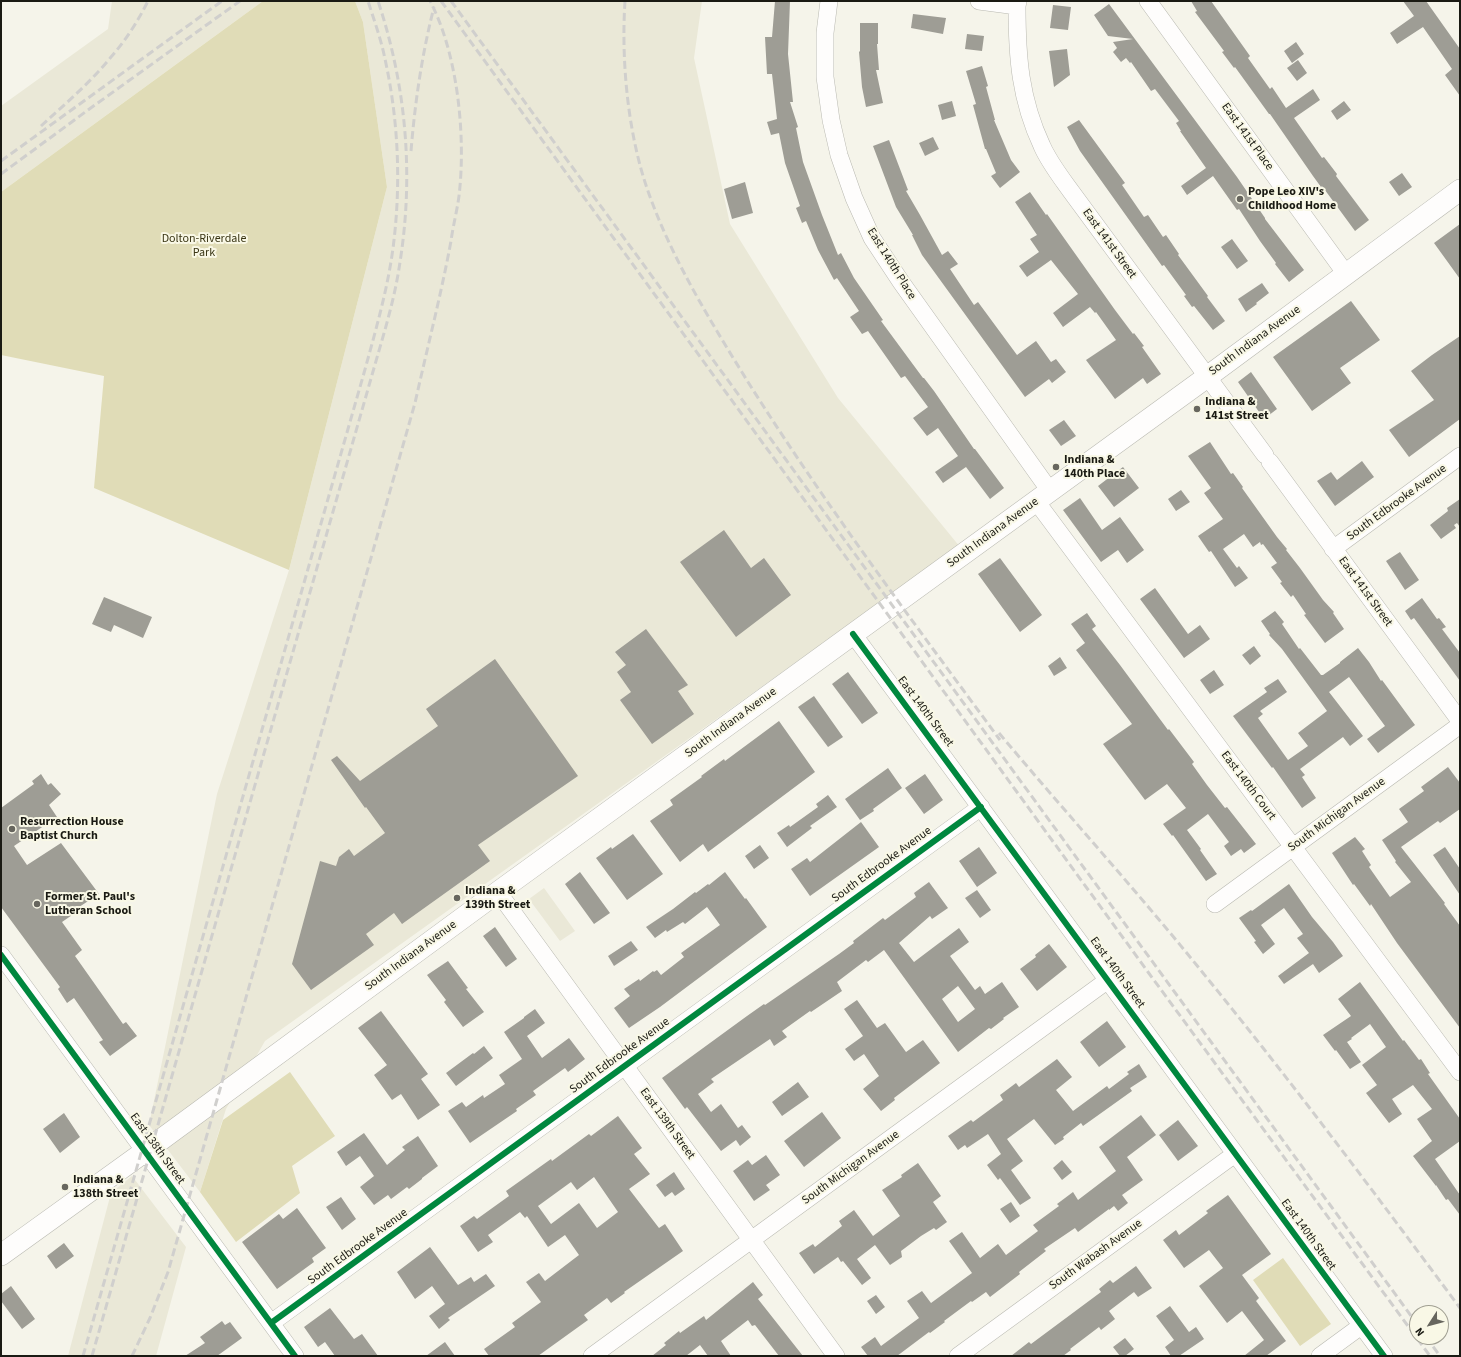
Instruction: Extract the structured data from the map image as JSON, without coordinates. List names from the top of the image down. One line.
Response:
{"streets":{"main road":["South Indiana Avenue"],"street":["East 141st Place","East 141st Street","East 140th Place","South Edbrooke Avenue","East 140th Street","East 140th Court","South Michigan Avenue","East 139th Street","East 138th Street","South Wabash Avenue"]},"crossings":[["East 141st Place","South Indiana Avenue"],["East 141st Street","South Indiana Avenue"],["East 141st Street","South Edbrooke Avenue"],["East 140th Place","South Indiana Avenue"],["East 140th Place","East 140th Court"],["South Indiana Avenue","East 140th Street"],["South Indiana Avenue","East 140th Court"],["South Indiana Avenue","East 139th Street"],["South Indiana Avenue","East 138th Street"],["South Edbrooke Avenue","East 140th Street"],["South Edbrooke Avenue","East 139th Street"],["South Edbrooke Avenue","East 138th Street"],["East 140th Street","South Michigan Avenue"],["East 140th Street","South Wabash Avenue"],["East 140th Court","South Michigan Avenue"],["South Michigan Avenue","East 139th Street"]],"parks":["Dolton-Riverdale Park"],"places":["Pope Leo XIV's Childhood Home","Indiana & 141st Street","Indiana & 140th Place","Resurrection House Baptist Church","Indiana & 139th Street","Former St. Paul's Lutheran School","Indiana & 138th Street"],"north":"bottom left"}
